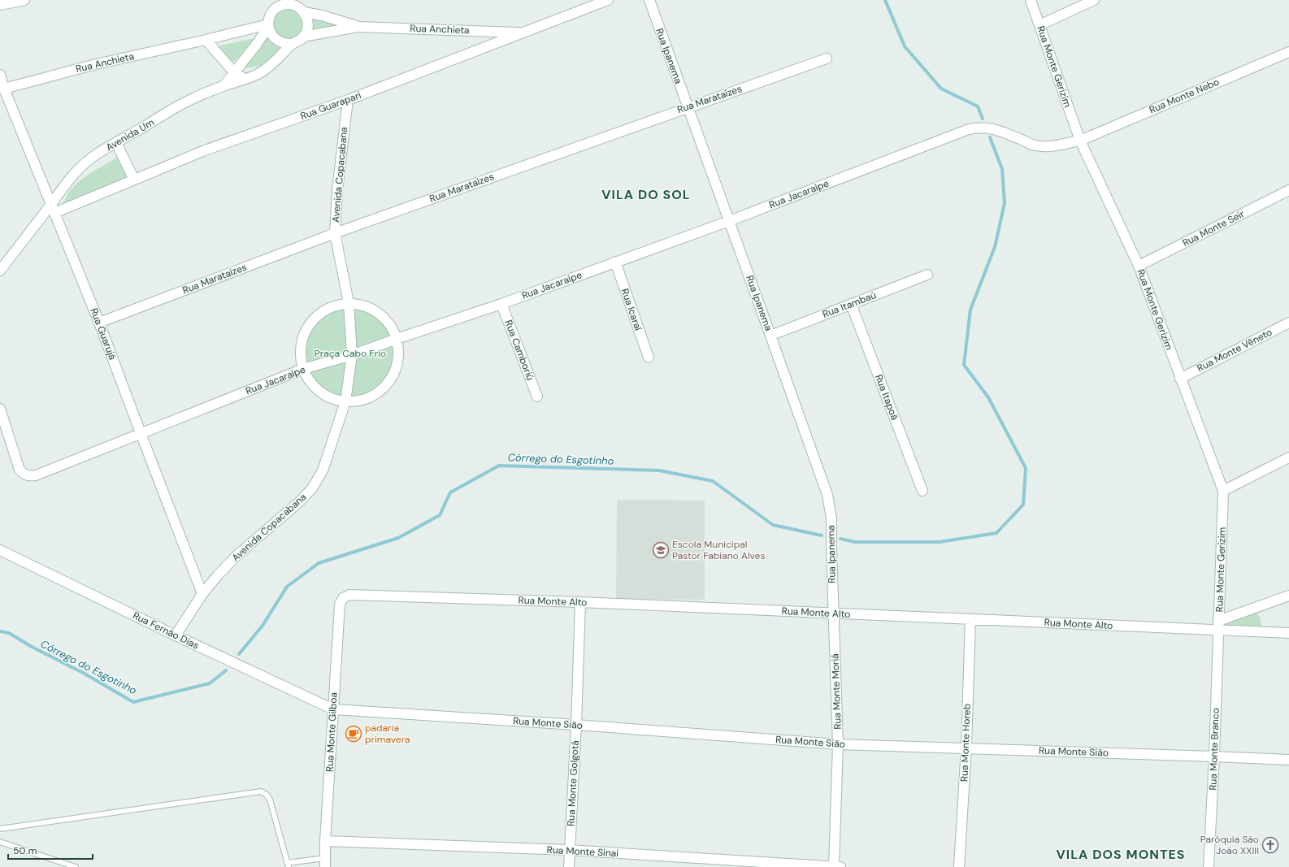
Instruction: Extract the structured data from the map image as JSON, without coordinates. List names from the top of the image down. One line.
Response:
{"streets":{"street":["Rua Anchieta","Rua Ipanema","Rua Monte Gerizim","Rua Monte Nebo","Rua Marataízes","Rua Guarapari","Avenida Um","Avenida Copacabana","Rua Jacaraípe","Rua Monte Seir","Rua Itambaú","Rua Icaraí","Rua Guarujá","Rua Camboriú","Rua Monte Vêneto","Rua Itapoã","Rua Monte Alto","Rua Fernão Dias","Rua Monte Moriá","Rua Monte Sião","Rua Monte Gilboa","Rua Monte Horeb","Rua Monte Branco","Rua Monte Golgotá","Rua Monte Sinai"]},"crossings":[["Rua Anchieta","Rua Guarapari"],["Rua Anchieta","Avenida Um"],["Rua Anchieta","Rua Guarujá"],["Rua Ipanema","Rua Marataízes"],["Rua Ipanema","Rua Jacaraípe"],["Rua Ipanema","Rua Itambaú"],["Rua Ipanema","Rua Monte Alto"],["Rua Ipanema","Rua Monte Moriá"],["Rua Monte Gerizim","Rua Monte Nebo"],["Rua Monte Gerizim","Rua Jacaraípe"],["Rua Monte Gerizim","Rua Monte Seir"],["Rua Monte Gerizim","Rua Monte Vêneto"],["Rua Monte Gerizim","Rua Monte Alto"],["Rua Monte Gerizim","Rua Monte Branco"],["Rua Monte Nebo","Rua Jacaraípe"],["Rua Marataízes","Avenida Copacabana"],["Rua Marataízes","Rua Guarujá"],["Rua Guarapari","Avenida Um"],["Rua Guarapari","Avenida Copacabana"],["Rua Guarapari","Rua Guarujá"],["Avenida Um","Rua Guarujá"],["Avenida Copacabana","Rua Jacaraípe"],["Avenida Copacabana","Rua Guarujá"],["Avenida Copacabana","Rua Fernão Dias"],["Rua Jacaraípe","Rua Icaraí"],["Rua Jacaraípe","Rua Guarujá"],["Rua Jacaraípe","Rua Camboriú"],["Rua Itambaú","Rua Itapoã"],["Rua Monte Alto","Rua Monte Moriá"],["Rua Monte Alto","Rua Monte Gilboa"],["Rua Monte Alto","Rua Monte Horeb"],["Rua Monte Alto","Rua Monte Branco"],["Rua Monte Alto","Rua Monte Golgotá"],["Rua Fernão Dias","Rua Monte Sião"],["Rua Fernão Dias","Rua Monte Gilboa"],["Rua Monte Moriá","Rua Monte Sião"],["Rua Monte Moriá","Rua Monte Sinai"],["Rua Monte Sião","Rua Monte Gilboa"],["Rua Monte Sião","Rua Monte Horeb"],["Rua Monte Sião","Rua Monte Branco"],["Rua Monte Sião","Rua Monte Golgotá"],["Rua Monte Gilboa","Rua Monte Sinai"],["Rua Monte Golgotá","Rua Monte Sinai"]],"districts":["VILA DO SOL","VILA DOS MONTES"],"water":["Córrego do Esgotinho"],"parks":["Praça Cabo Frio"],"places":{"school or university":["Escola Municipal Pastor Fabiano Alves"],"cafe":["padaria primavera"],"church":["Paróquia São João XXIII"]},"scale_bar":"50 m"}
